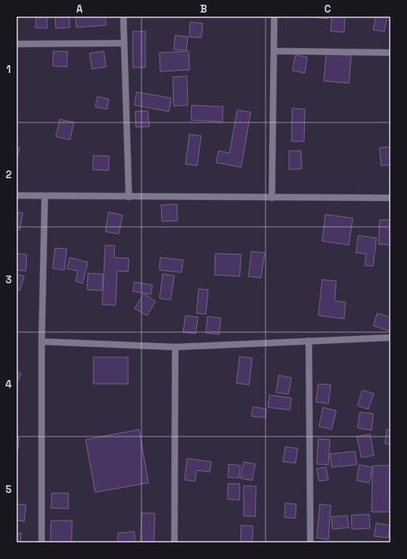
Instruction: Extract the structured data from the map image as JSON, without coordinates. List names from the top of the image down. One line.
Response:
{"grid":{"columns":["A","B","C"],"rows":["1","2","3","4","5"]}}
